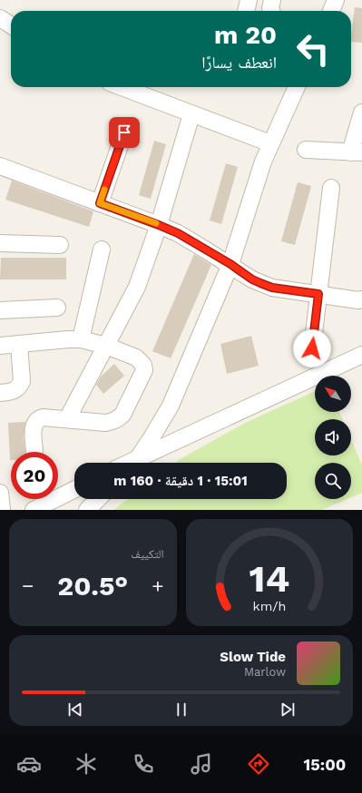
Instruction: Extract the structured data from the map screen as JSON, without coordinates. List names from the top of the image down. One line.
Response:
{"north":"top left","page":{"turn":["20 m","انعطف يسارًا"],"limit":"20","trip":"15:01 · 1 دقيقة · 160 m","tile":"التكييف","heat":["−","20.5°","+"],"song":["Slow Tide","Marlow"],"tabs":"15:00","gauge":["14","km/h"]}}
